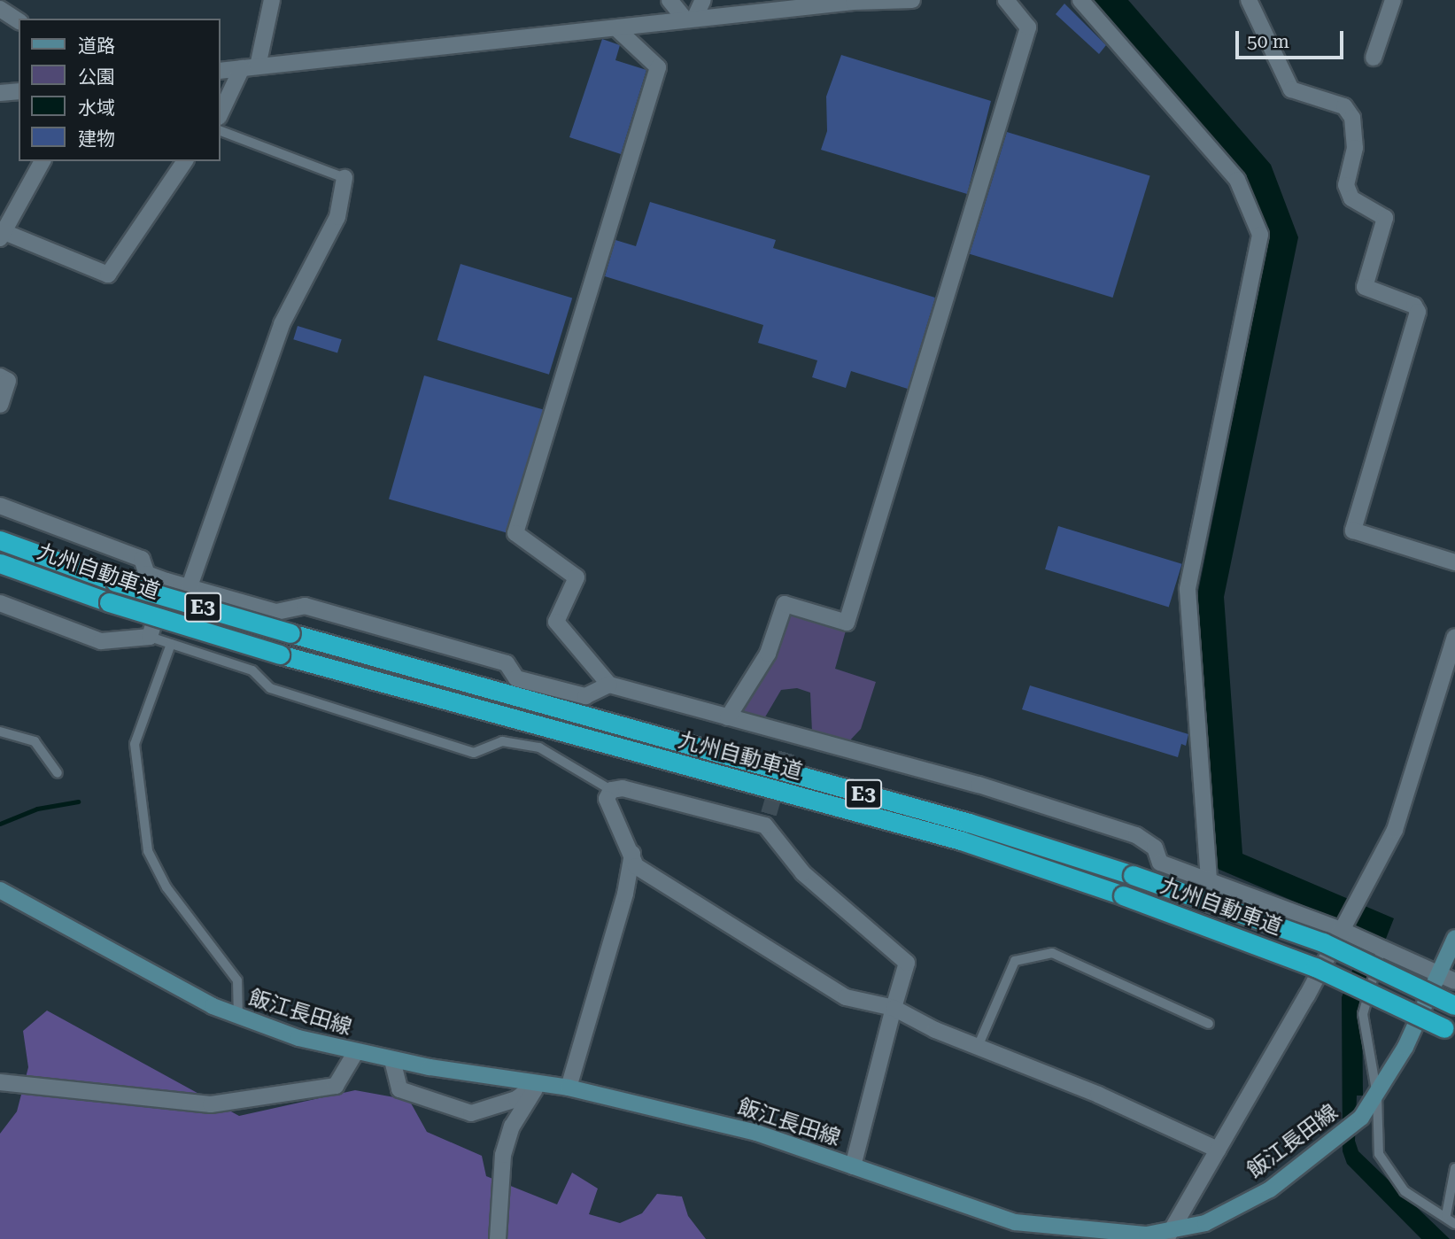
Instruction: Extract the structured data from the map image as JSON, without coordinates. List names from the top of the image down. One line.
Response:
{"streets":{"highway":["九州自動車道","E3"],"main road":["飯江長田線"]},"legend":["道路","公園","水域","建物"],"scale_bar":"50 m"}
